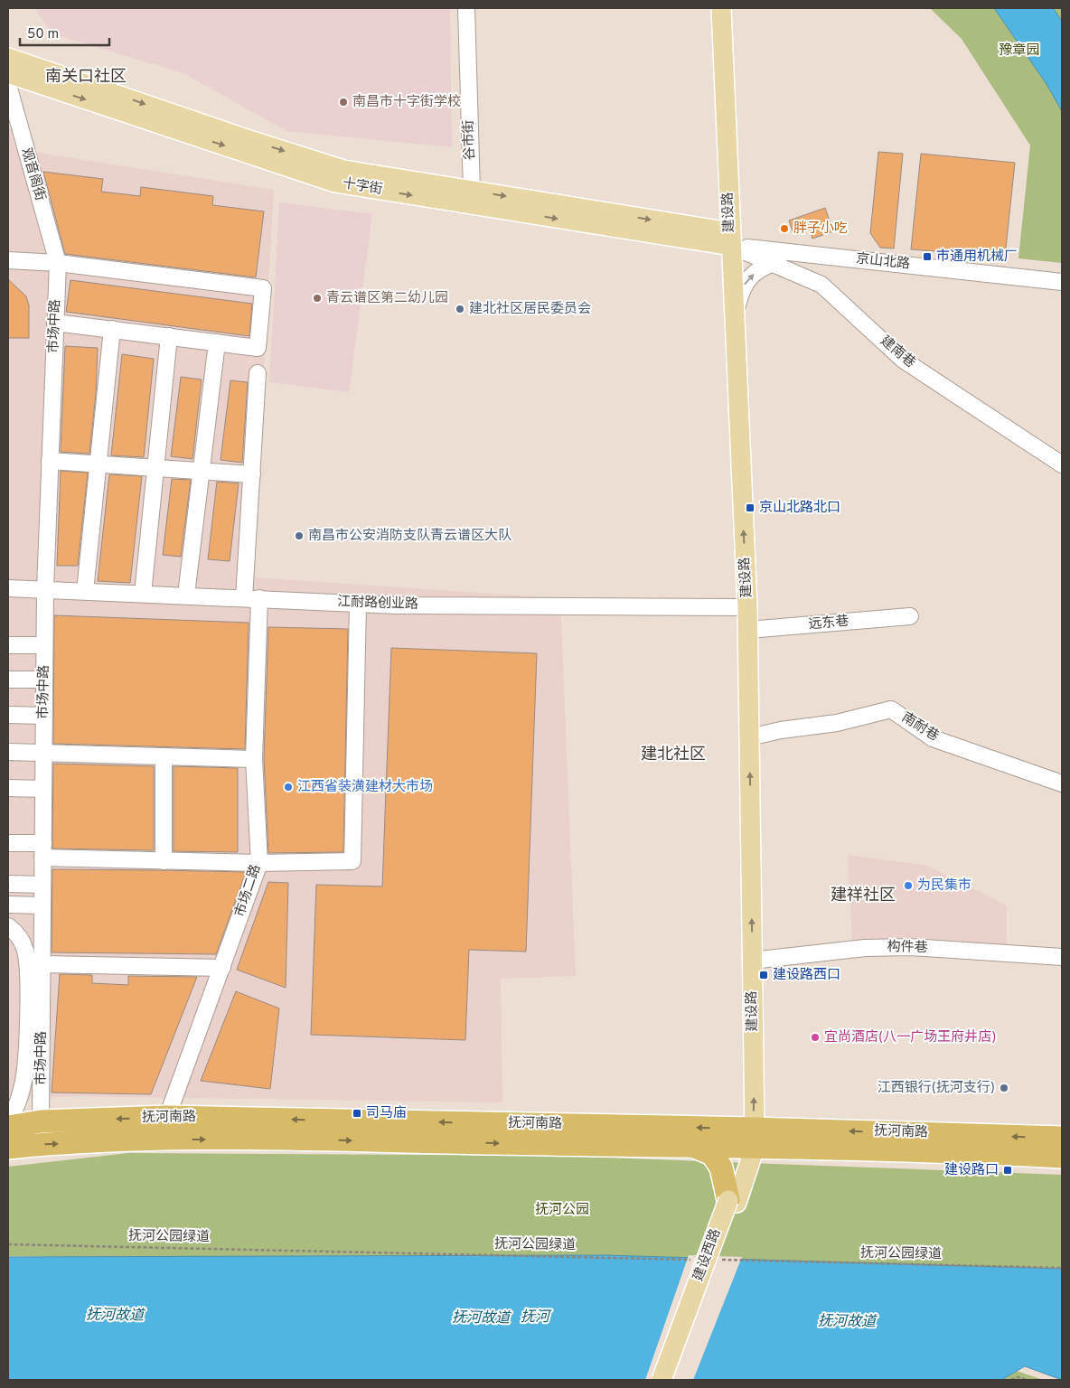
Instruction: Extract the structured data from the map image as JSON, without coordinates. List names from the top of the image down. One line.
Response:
{"streets":{"highway":["抚河南路"],"main road":["十字街","建设路","建设西路"],"street":["谷市街","观音阁街","京山北路","市场中路","建南巷","江耐路·创业路","远东巷","南耐巷","市场二路","构件巷"],"path":["抚河公园绿道"]},"crossings":[["谷市街","十字街"],["观音阁街","市场中路"],["十字街","建设路"],["十字街","京山北路"],["十字街","建南巷"],["建设路","京山北路"],["建设路","建南巷"],["建设路","江耐路·创业路"],["建设路","远东巷"],["建设路","南耐巷"],["建设路","构件巷"],["建设路","抚河南路"],["建设路","建设西路"],["京山北路","建南巷"],["市场中路","江耐路·创业路"],["市场中路","抚河南路"],["江耐路·创业路","市场二路"],["市场二路","抚河南路"],["抚河南路","建设西路"]],"one_way":["十字街","建设路"],"districts":["南关口社区","建北社区","建祥社区"],"water":["抚河故道","抚河"],"parks":["豫章园","抚河公园"],"places":{"other":["南昌市十字街学校","胖子小吃","青云谱区第二幼儿园","建北社区居民委员会","南昌市公安消防支队青云谱区大队","江西省装潢建材大市场","为民集市","宜尚酒店(八一广场王府井店)","江西银行(抚河支行)"],"transit":["市通用机械厂","京山北路北口","建设路西口","司马庙","建设路口"]},"scale_bar":"50 m"}
